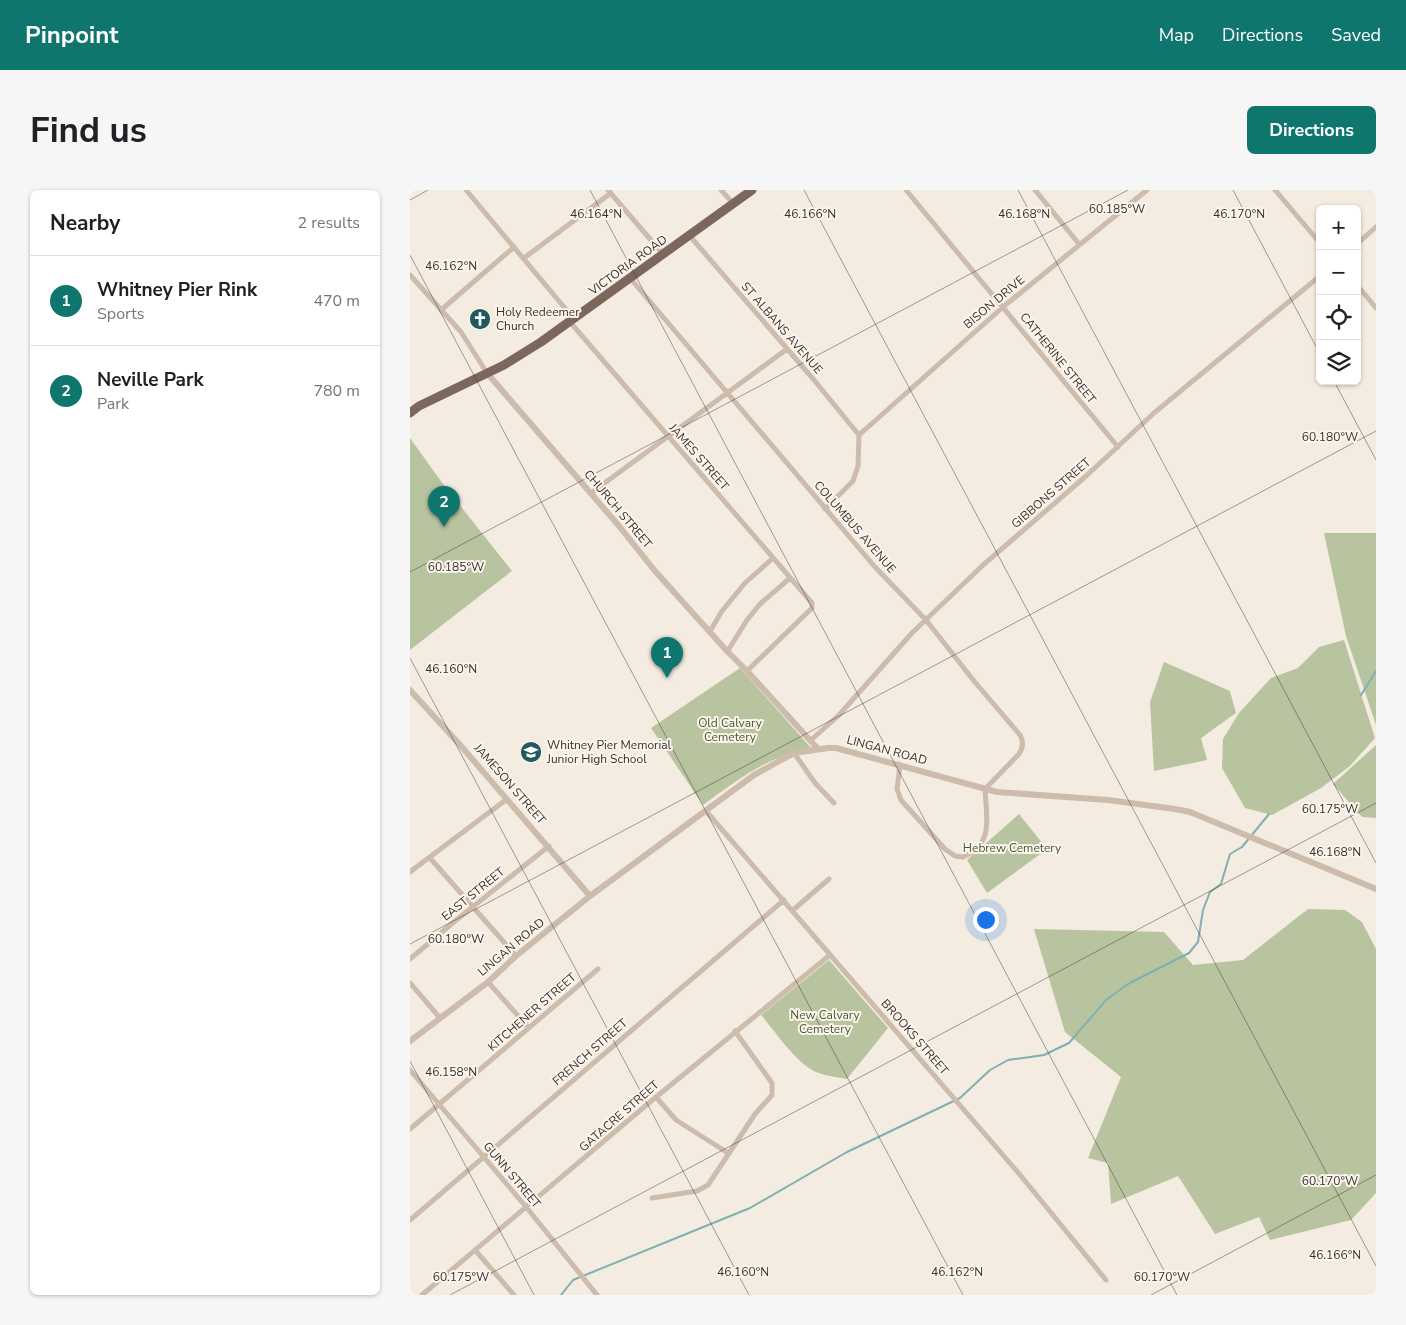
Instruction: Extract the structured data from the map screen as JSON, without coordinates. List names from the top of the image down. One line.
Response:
{"streets":{"main road":["VICTORIA ROAD"],"street":["BISON DRIVE","ST ALBANS AVENUE","CATHERINE STREET","JAMES STREET","GIBBONS STREET","CHURCH STREET","COLUMBUS AVENUE","LINGAN ROAD","JAMESON STREET","EAST STREET","KITCHENER STREET","BROOKS STREET","FRENCH STREET","GATACRE STREET","GUNN STREET"]},"crossings":[["VICTORIA ROAD","ST ALBANS AVENUE"],["VICTORIA ROAD","JAMES STREET"],["VICTORIA ROAD","CHURCH STREET"],["VICTORIA ROAD","COLUMBUS AVENUE"],["BISON DRIVE","ST ALBANS AVENUE"],["BISON DRIVE","CATHERINE STREET"],["CATHERINE STREET","GIBBONS STREET"],["JAMES STREET","CHURCH STREET"],["GIBBONS STREET","CHURCH STREET"],["GIBBONS STREET","COLUMBUS AVENUE"],["CHURCH STREET","LINGAN ROAD"],["COLUMBUS AVENUE","LINGAN ROAD"],["LINGAN ROAD","JAMESON STREET"],["LINGAN ROAD","BROOKS STREET"],["JAMESON STREET","EAST STREET"],["KITCHENER STREET","GUNN STREET"],["BROOKS STREET","FRENCH STREET"],["BROOKS STREET","GATACRE STREET"],["FRENCH STREET","GUNN STREET"],["GATACRE STREET","GUNN STREET"]],"parks":["Old Calvary Cemetery","Hebrew Cemetery","New Calvary Cemetery"],"places":{"church":["Holy Redeemer Church"],"school or university":["Whitney Pier Memorial Junior High School"]},"page":{"header":"Pinpoint","nav":["Map","Directions","Saved"],"buttons":"Directions","title":"Find us","heading":["Nearby","2 results"],"map_buttons":["+","−"],"list":[{"mark":"1","name":"Whitney Pier Rink","note":"Sports","value":"470 m"},{"mark":"2","name":"Neville Park","note":"Park","value":"780 m"}],"pins":["2","1"]},"coordinates":["60.185°W","46.164°N","46.166°N","46.168°N","46.170°N","46.162°N","60.180°W","46.160°N","60.175°W","46.158°N","60.170°W"]}
